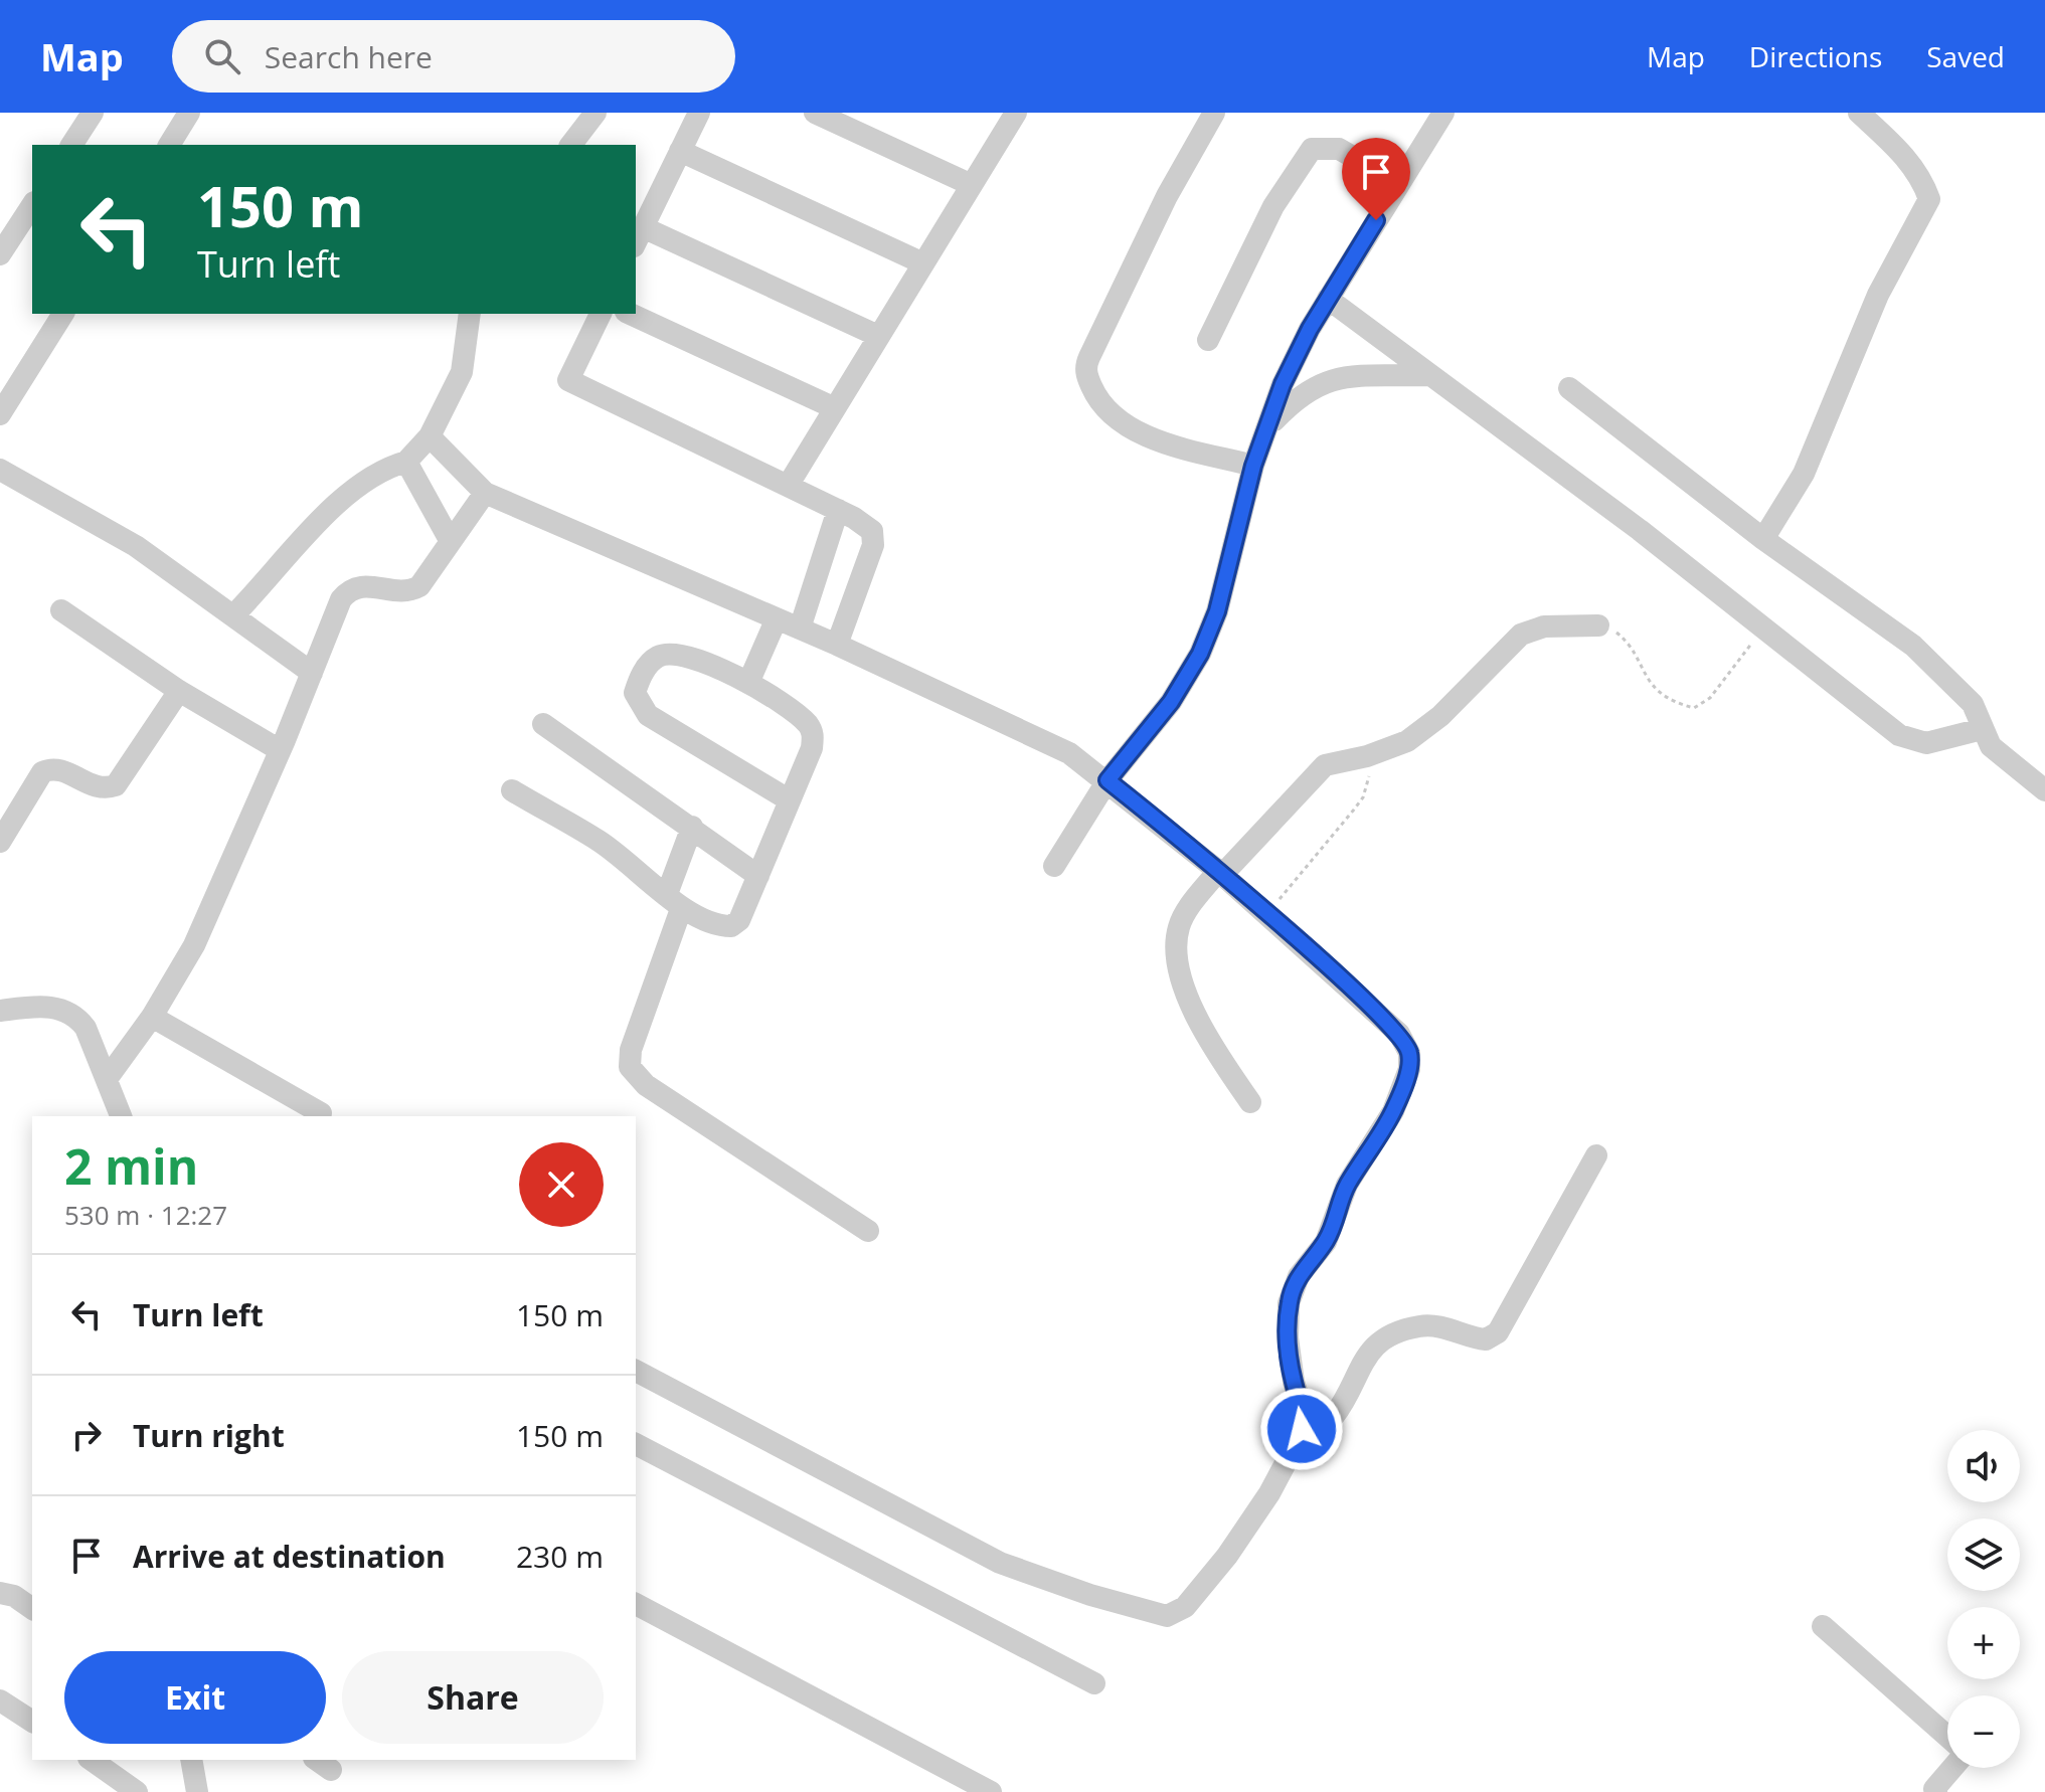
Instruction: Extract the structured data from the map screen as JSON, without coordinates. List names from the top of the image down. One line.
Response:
{"page":{"header":"Map","search":"Search here","nav":["Map","Directions","Saved"],"turn":["150 m","Turn left"],"heading":["2 min","530 m · 12:27"],"list":[{"name":"Turn left","value":"150 m"},{"name":"Turn right","value":"150 m"},{"name":"Arrive at destination","value":"230 m"}],"map_buttons":["+","−"],"buttons":["Exit","Share"]}}
